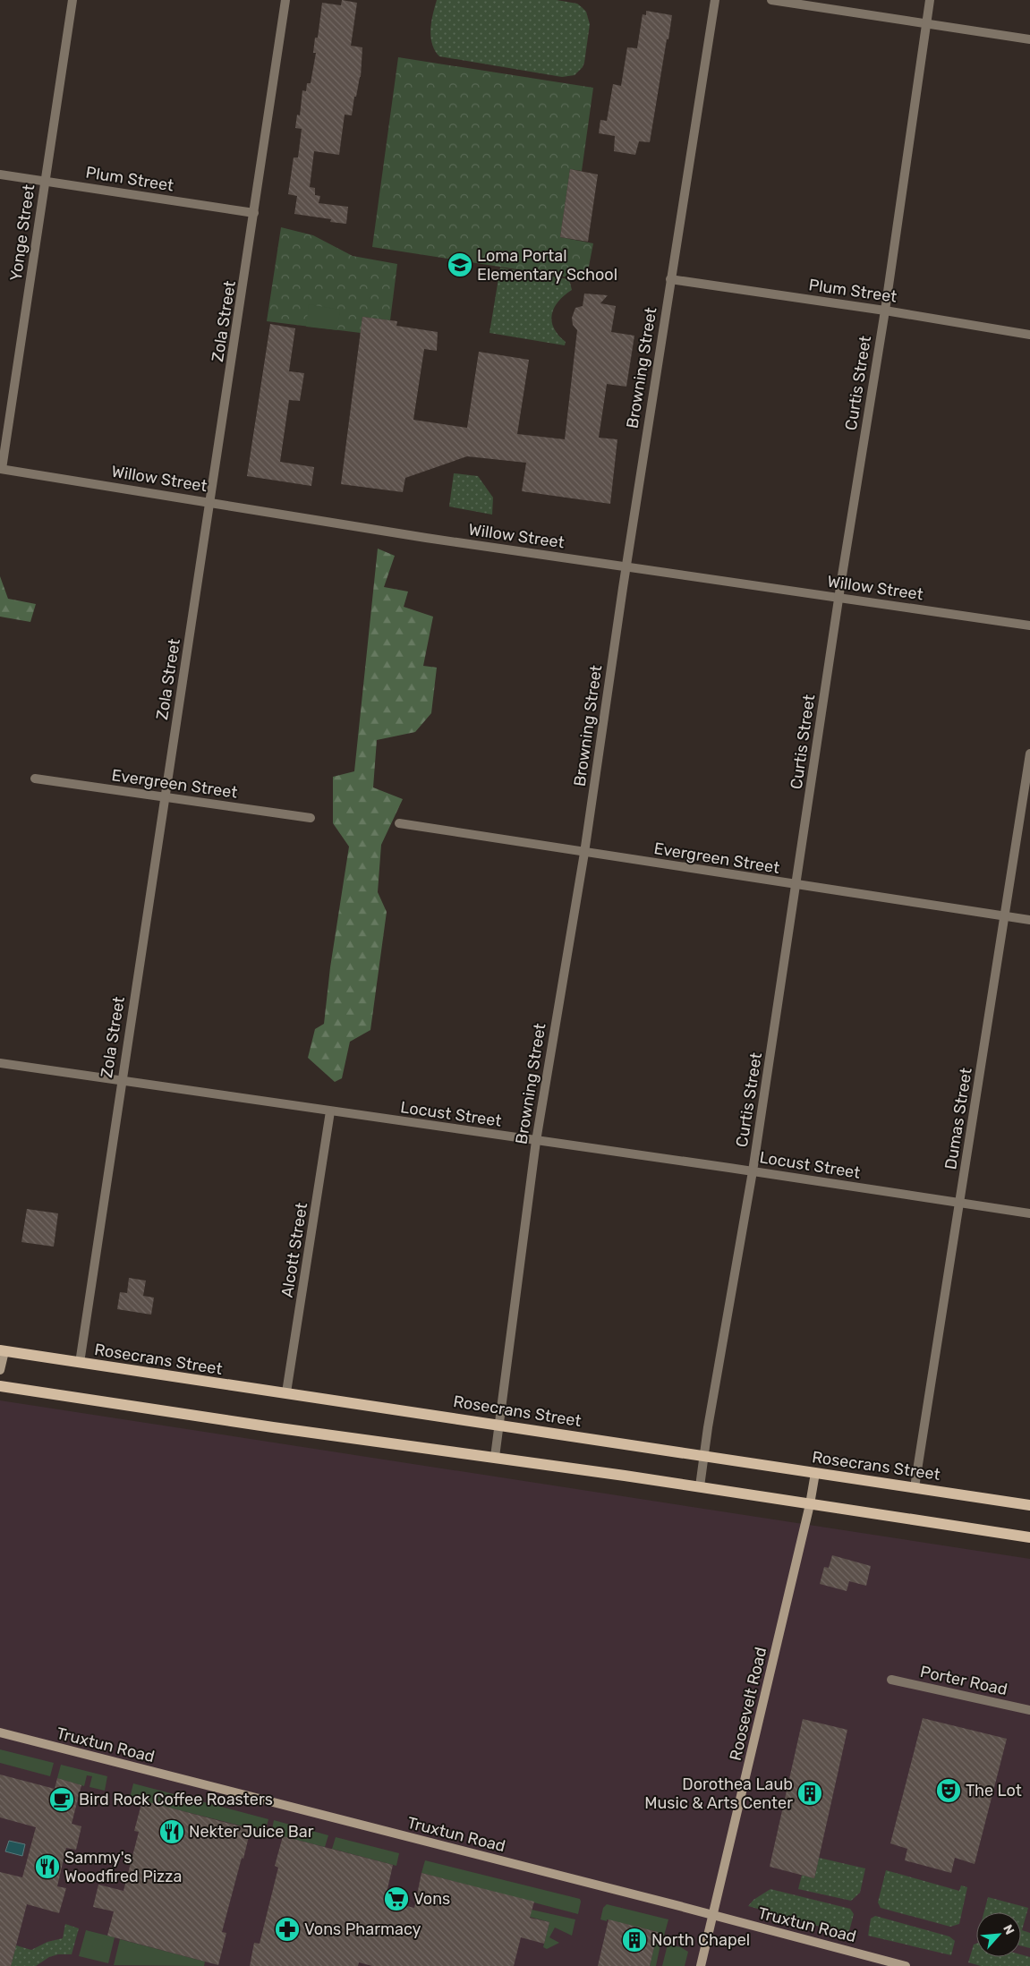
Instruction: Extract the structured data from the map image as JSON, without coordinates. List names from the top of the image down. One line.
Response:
{"streets":{"main road":["Rosecrans Street"],"street":["Plum Street","Yonge Street","Zola Street","Browning Street","Curtis Street","Willow Street","Evergreen Street","Locust Street","Dumas Street","Alcott Street","Porter Road","Roosevelt Road","Truxtun Road"]},"crossings":[["Plum Street","Yonge Street"],["Plum Street","Zola Street"],["Plum Street","Browning Street"],["Plum Street","Curtis Street"],["Yonge Street","Willow Street"],["Zola Street","Willow Street"],["Zola Street","Evergreen Street"],["Zola Street","Locust Street"],["Zola Street","Rosecrans Street"],["Browning Street","Willow Street"],["Browning Street","Evergreen Street"],["Browning Street","Locust Street"],["Browning Street","Rosecrans Street"],["Curtis Street","Willow Street"],["Curtis Street","Evergreen Street"],["Curtis Street","Locust Street"],["Curtis Street","Rosecrans Street"],["Evergreen Street","Dumas Street"],["Locust Street","Dumas Street"],["Locust Street","Alcott Street"],["Dumas Street","Rosecrans Street"],["Alcott Street","Rosecrans Street"],["Rosecrans Street","Roosevelt Road"],["Roosevelt Road","Truxtun Road"]],"places":{"school or university":["Loma Portal Elementary School"],"theatre":["The Lot"],"building":["Dorothea Laub Music & Arts Center","North Chapel"],"cafe":["Bird Rock Coffee Roasters"],"restaurant":["Nekter Juice Bar","Sammy's Woodfired Pizza"],"supermarket":["Vons"],"pharmacy":["Vons Pharmacy"]},"north":"top right"}
